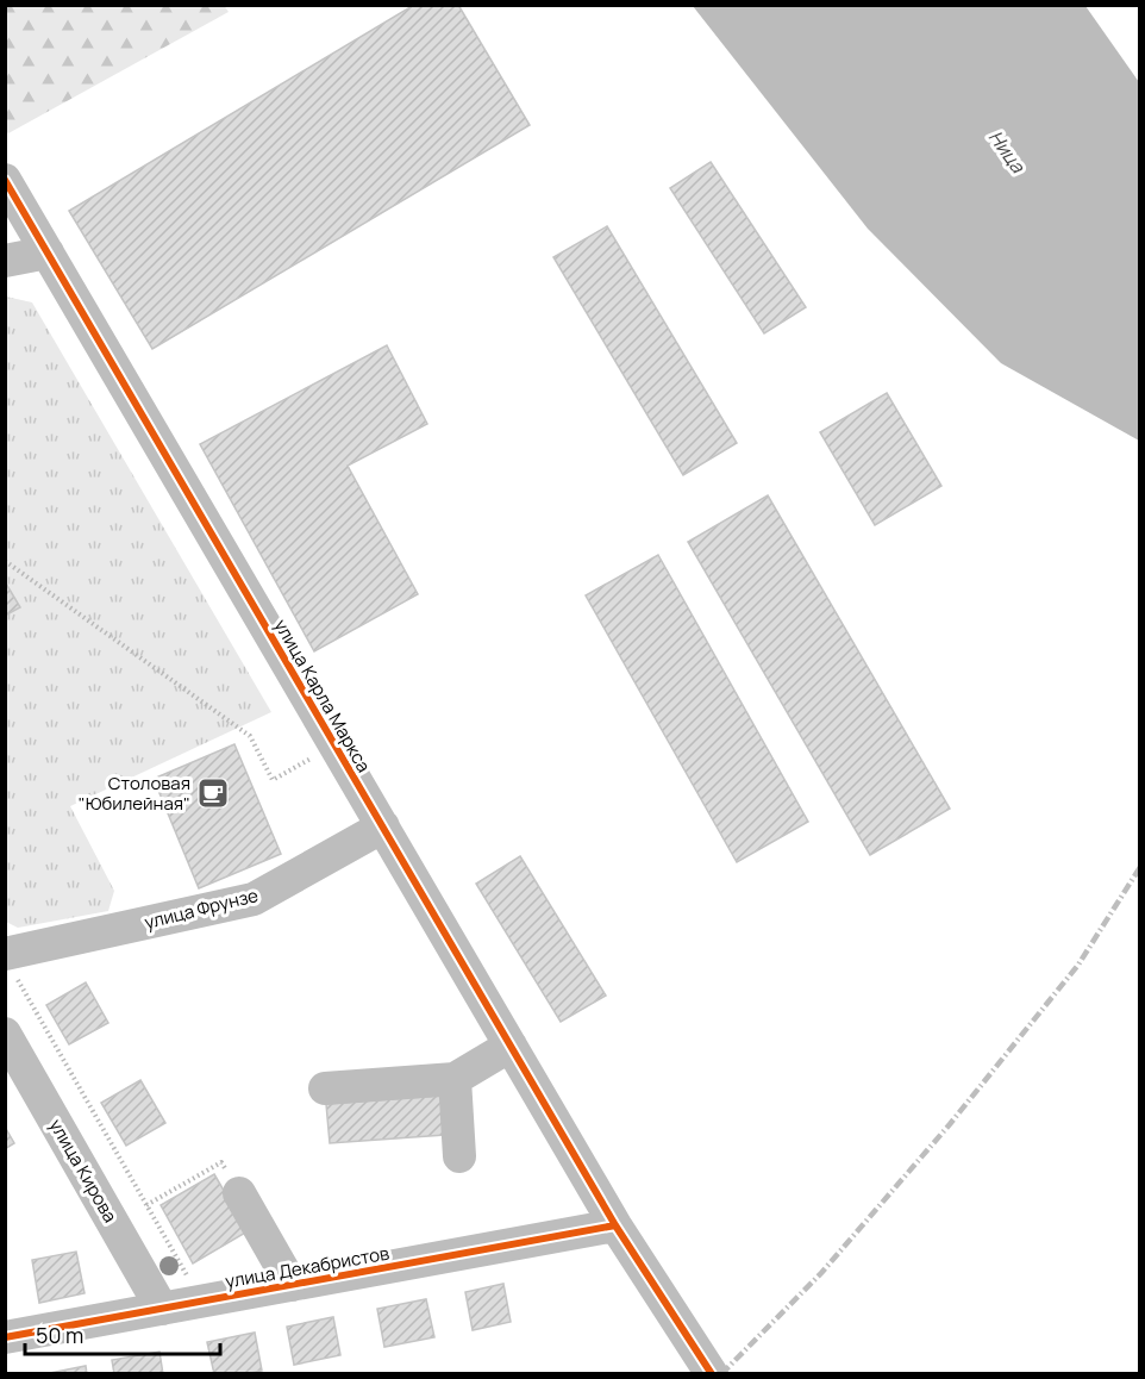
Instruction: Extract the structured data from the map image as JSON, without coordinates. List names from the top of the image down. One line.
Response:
{"streets":{"street":["улица Карла Маркса","улица Фрунзе","улица Кирова","улица Декабристов"]},"crossings":[["улица Карла Маркса","улица Фрунзе"],["улица Карла Маркса","улица Декабристов"],["улица Кирова","улица Декабристов"]],"water":["Ница"],"places":{"cafe":["Столовая \"Юбилейная\""]},"scale_bar":"50 m"}
